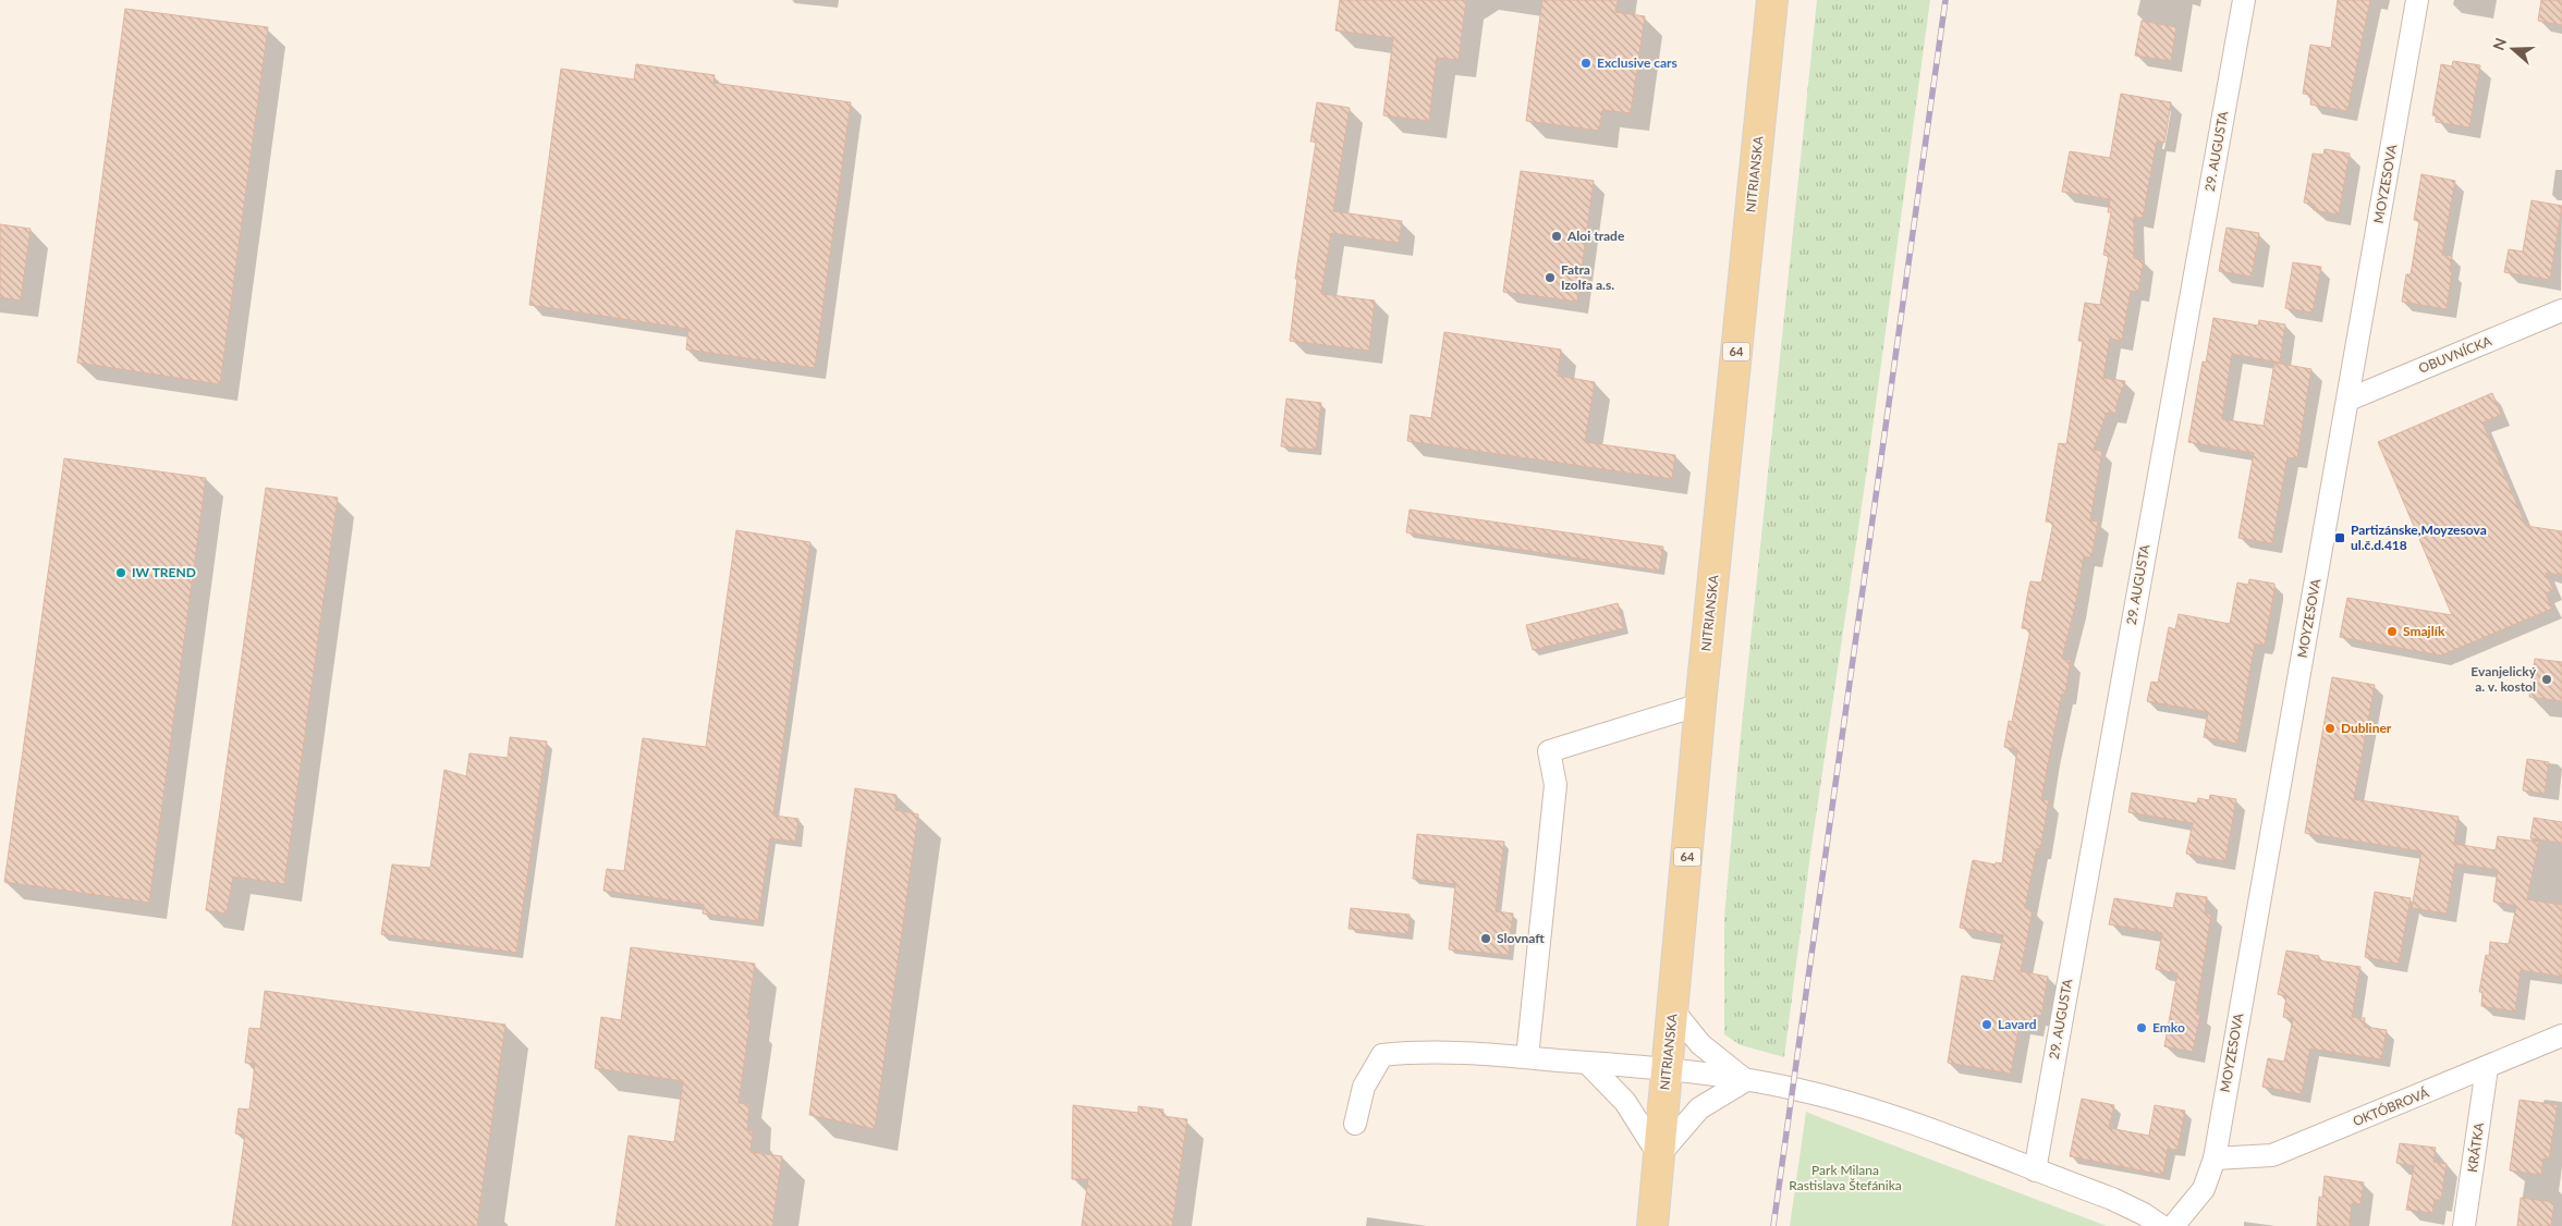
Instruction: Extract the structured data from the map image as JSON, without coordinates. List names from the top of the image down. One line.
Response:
{"streets":{"main road":["NITRIANSKA","64"],"street":["29. AUGUSTA","MOYZESOVA","OBUVNÍCKA","OKTÓBROVÁ","KRÁTKA"]},"crossings":[["MOYZESOVA","OBUVNÍCKA"],["MOYZESOVA","OKTÓBROVÁ"],["OKTÓBROVÁ","KRÁTKA"]],"parks":["Park Milana Rastislava Štefánika"],"places":{"other":["Exclusive cars","Aloi trade","Fatra Izolfa a.s.","IW TREND","Smajlík","Evanjelický a. v. kostol","Dubliner","Slovnaft","Lavard","Emko"],"transit":["Partizánske,Moyzesova ul.č.d.418"]},"north":"left"}
